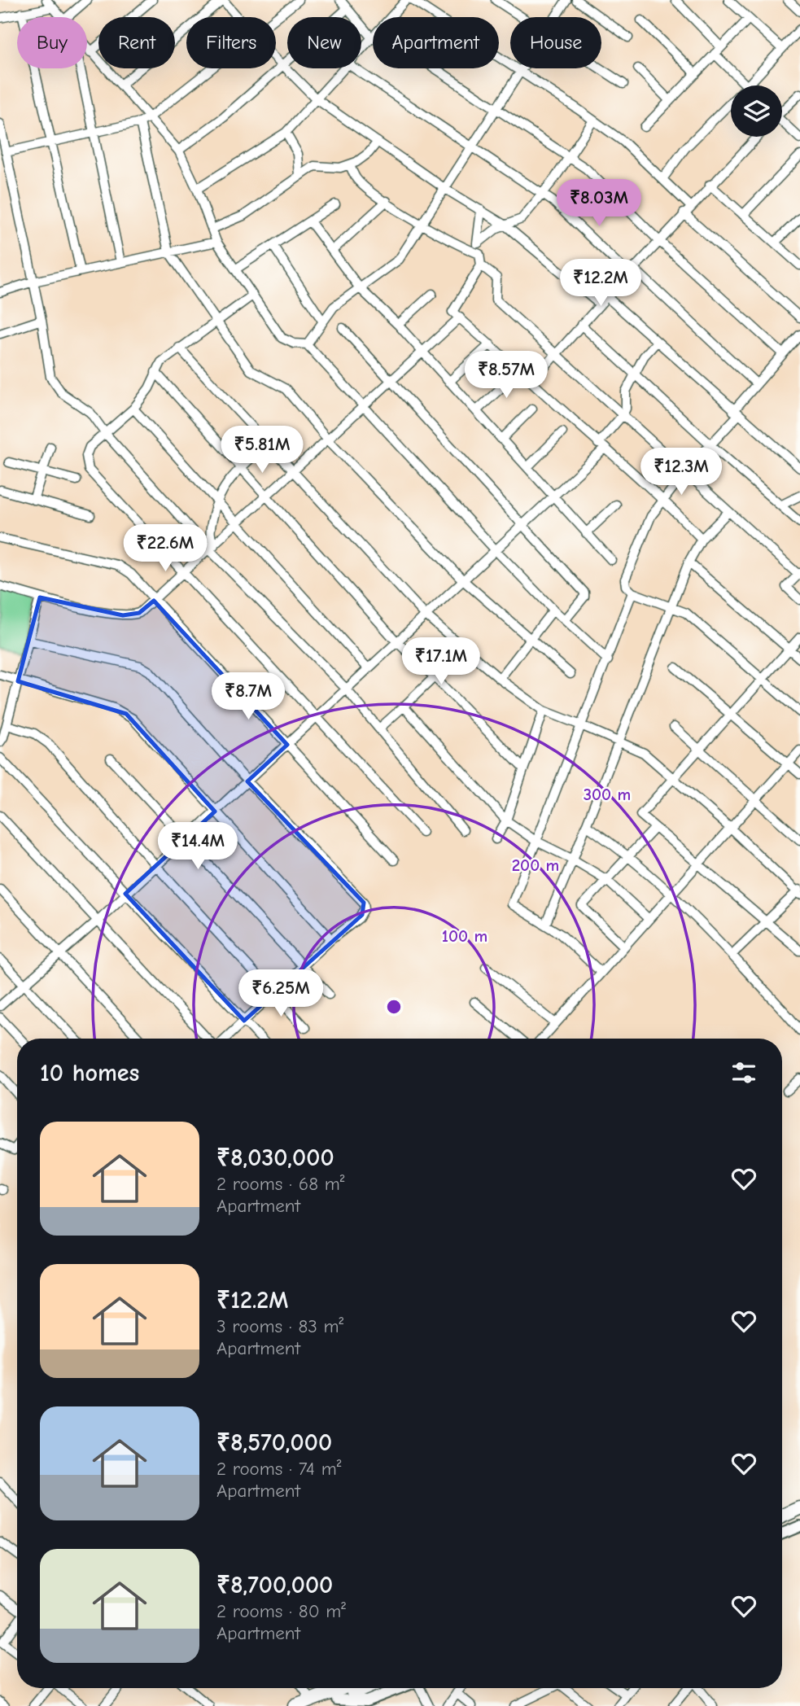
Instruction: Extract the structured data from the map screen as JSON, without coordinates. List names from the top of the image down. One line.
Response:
{"page":{"chip":["Buy","Rent","Filters","New","Apartment","House"],"price":["₹8.03M","₹12.2M","₹8.57M","₹5.81M","₹12.3M","₹22.6M","₹17.1M","₹8.7M","₹14.4M","₹6.25M"],"heading":"10 homes","list":[{"name":"₹8,030,000","note":"2 rooms · 68 m² · Apartment"},{"name":"₹12.2M","note":"3 rooms · 83 m² · Apartment"},{"name":"₹8,570,000","note":"2 rooms · 74 m² · Apartment"},{"name":"₹8,700,000","note":"2 rooms · 80 m² · Apartment"}]},"rings":["300 m","200 m","100 m"]}
